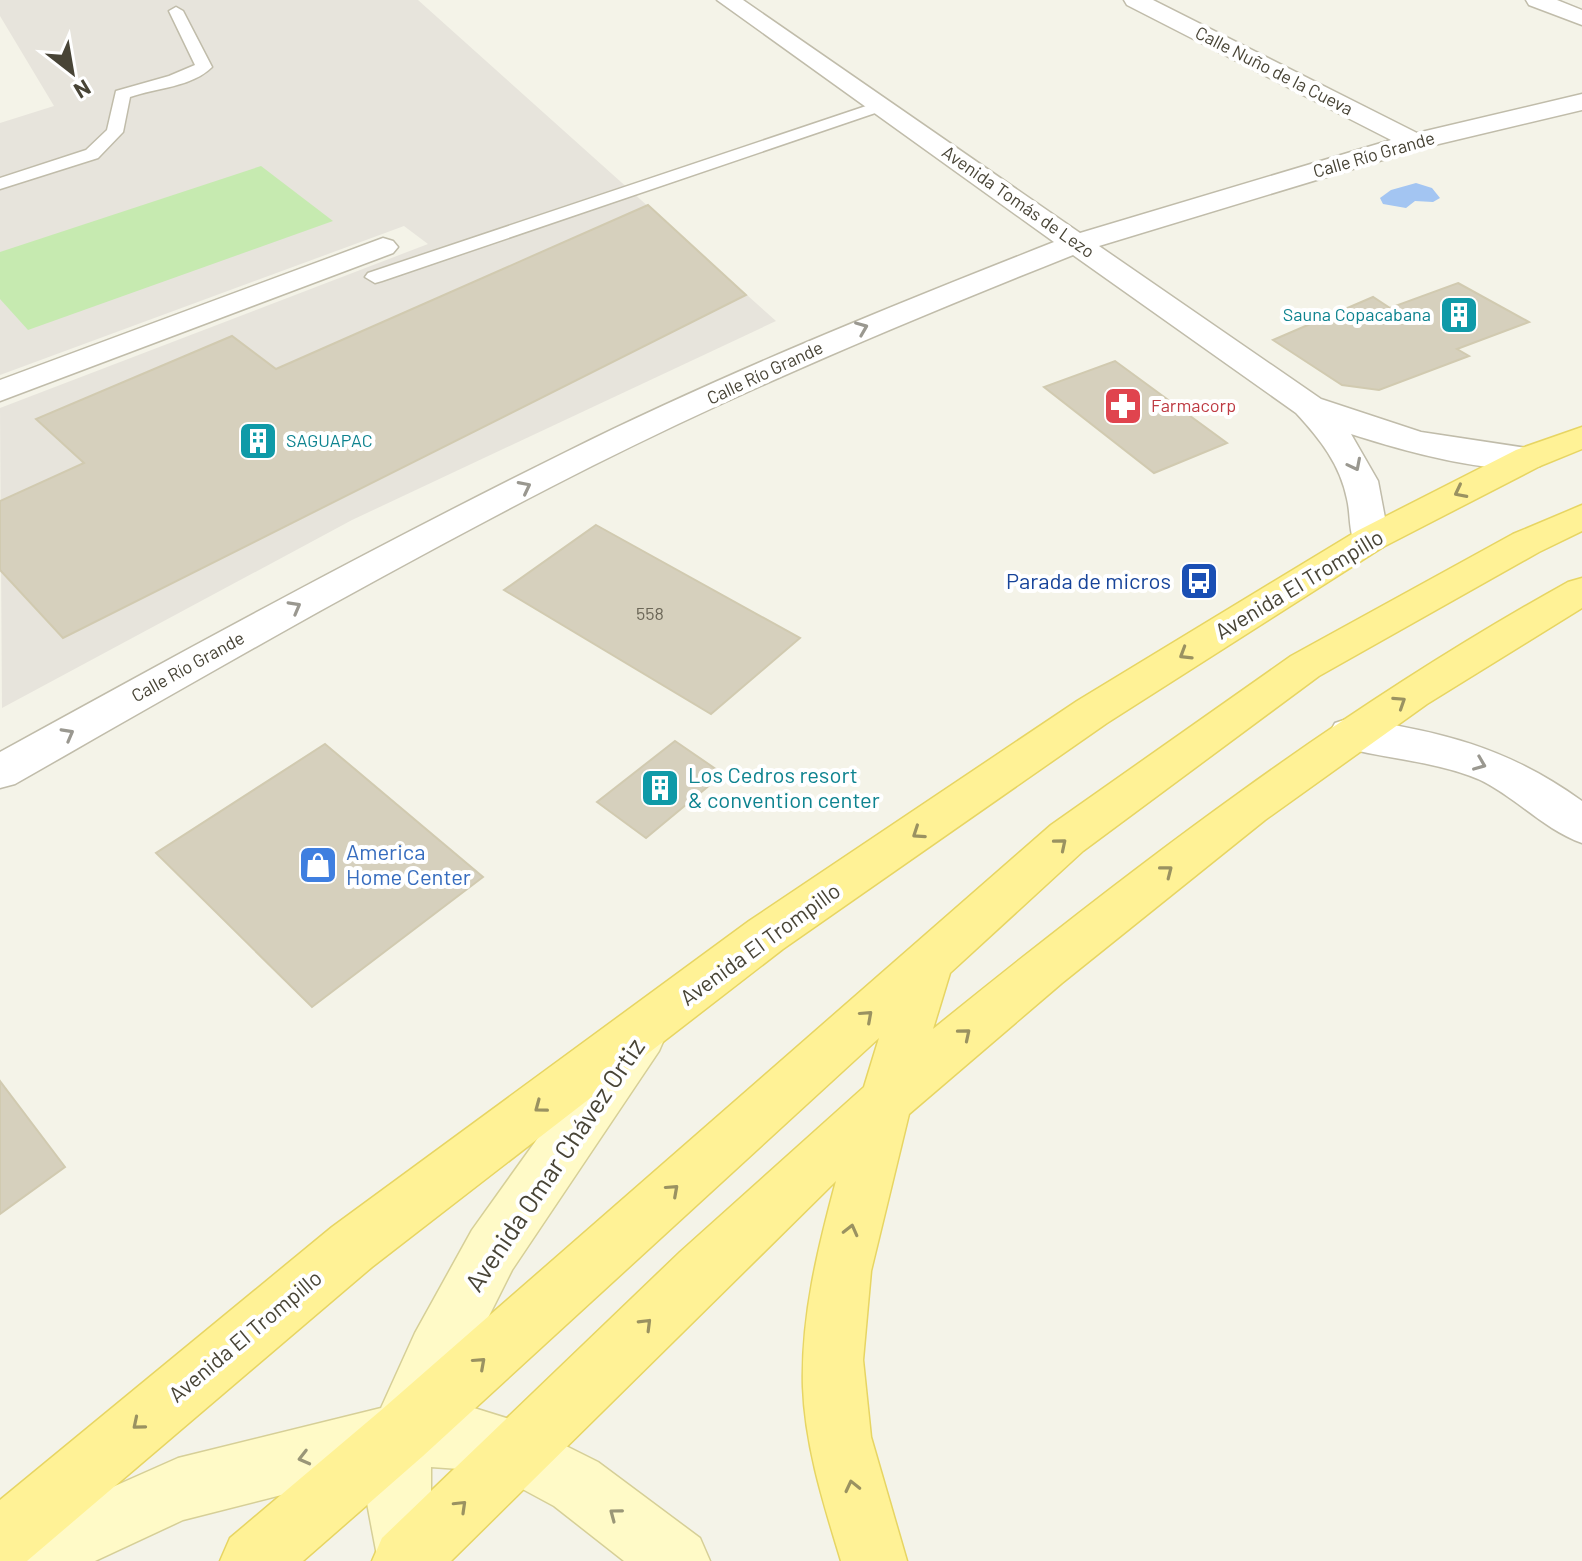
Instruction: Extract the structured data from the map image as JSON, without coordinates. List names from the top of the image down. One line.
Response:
{"streets":{"main road":["Avenida El Trompillo","Avenida Omar Chávez Ortiz"],"street":["Calle Nuño de la Cueva","Calle Río Grande","Avenida Tomás de Lezo"]},"crossings":[["Calle Nuño de la Cueva","Calle Río Grande"],["Calle Río Grande","Avenida Tomás de Lezo"],["Avenida Tomás de Lezo","Avenida El Trompillo"],["Avenida El Trompillo","Avenida Omar Chávez Ortiz"]],"places":{"building":["Sauna Copacabana","SAGUAPAC","Los Cedros resort & convention center"],"pharmacy":["Farmacorp"],"bus stop":["Parada de micros"],"shop":["America Home Center"]},"house_numbers":["558"],"north":"bottom right"}
